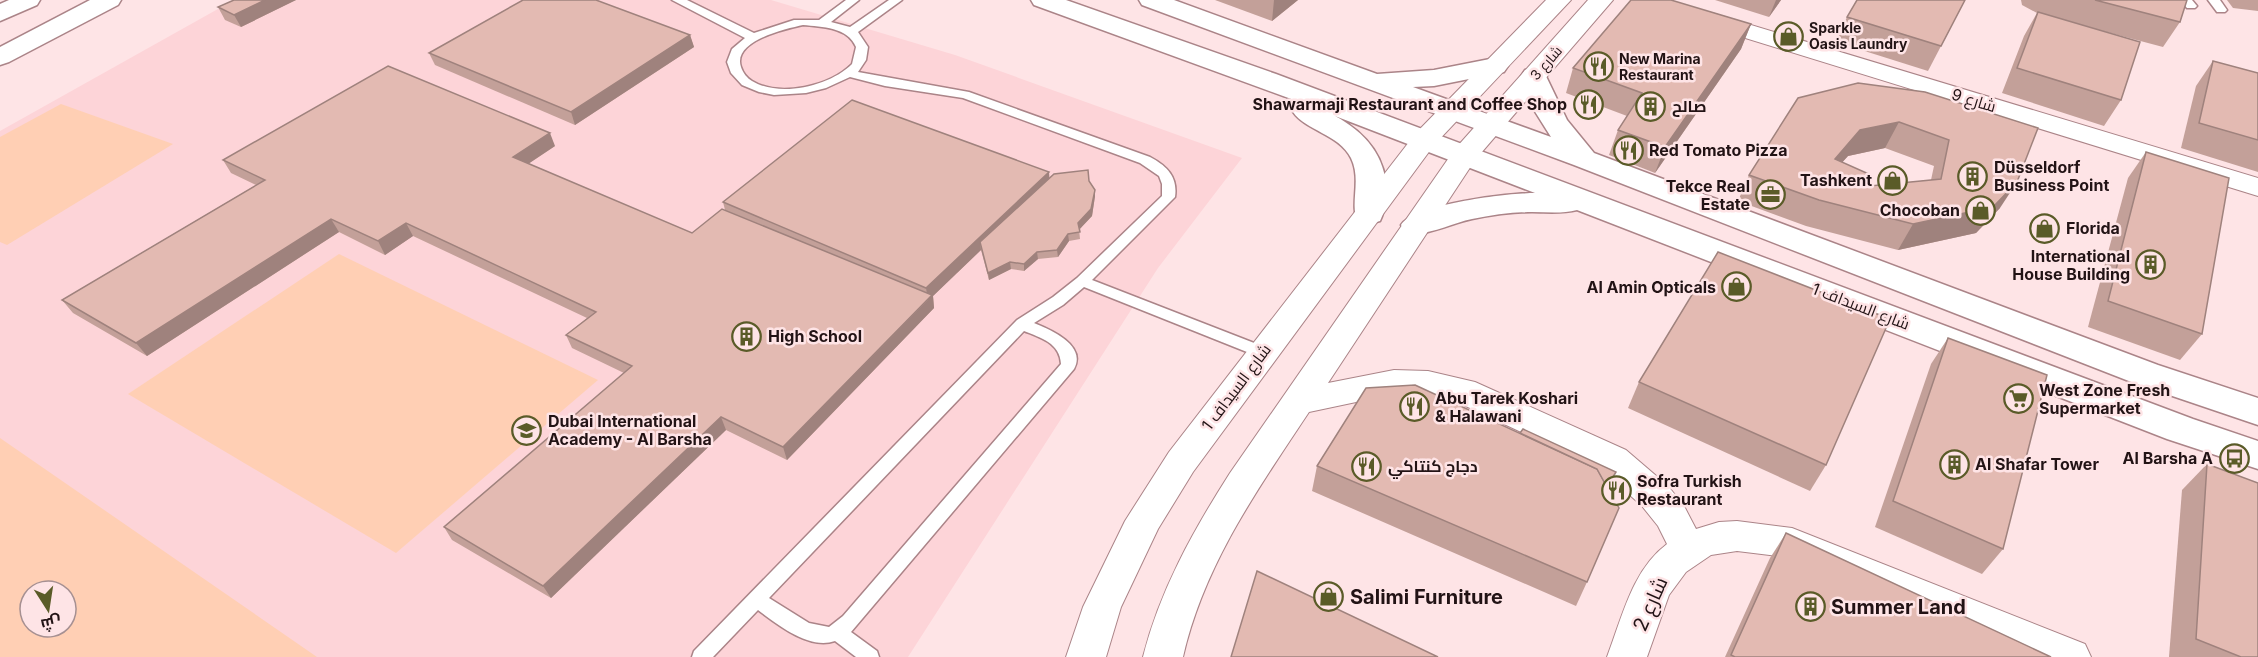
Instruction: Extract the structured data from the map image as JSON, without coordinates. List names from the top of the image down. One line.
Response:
{"streets":{"street":["شارع 3","شارع 9","شارع السيداف 1","شارع 2"]},"crossings":[["شارع 3","شارع السيداف 1"]],"places":{"shop":["Sparkle Oasis Laundry","Tashkent","Chocoban","Florida","Al Amin Opticals","Salimi Furniture"],"restaurant":["New Marina Restaurant","Shawarmaji Restaurant and Coffee Shop","Red Tomato Pizza","Abu Tarek Koshari & Halawani","دجاج كنتاكي","Sofra Turkish Restaurant"],"building":["صالح","Düsseldorf Business Point","International House Building","High School","Al Shafar Tower","Summer Land"],"office":["Tekce Real Estate"],"supermarket":["West Zone Fresh Supermarket"],"school or university":["Dubai International Academy - Al Barsha"],"bus stop":["Al Barsha A"]},"north":"bottom"}
